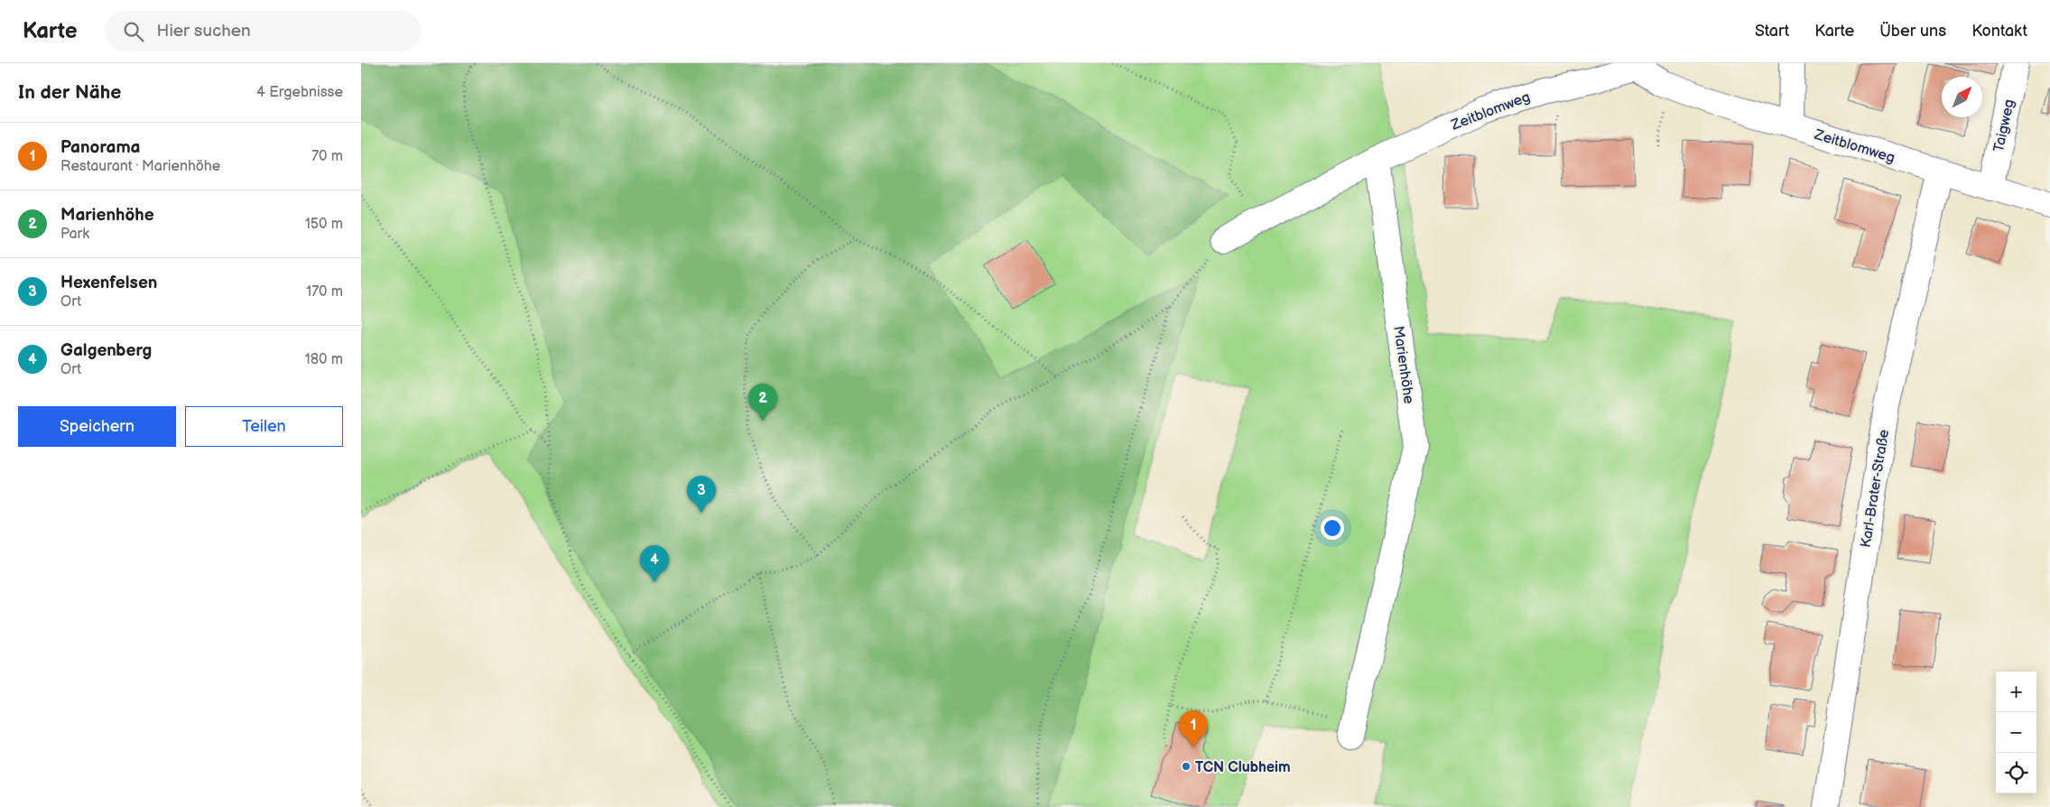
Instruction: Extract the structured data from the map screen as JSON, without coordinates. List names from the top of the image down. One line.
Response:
{"streets":{"street":["Zeitblomweg","Taigweg","Marienhöhe","Karl-Brater-Straße"]},"crossings":[["Zeitblomweg","Taigweg"],["Zeitblomweg","Marienhöhe"],["Zeitblomweg","Karl-Brater-Straße"]],"places":["TCN Clubheim"],"north":"top right","page":{"header":"Karte","search":"Hier suchen","nav":["Start","Karte","Über uns","Kontakt"],"heading":["In der Nähe","4 Ergebnisse"],"list":[{"mark":"1","name":"Panorama","note":"Restaurant · Marienhöhe","value":"70 m"},{"mark":"2","name":"Marienhöhe","note":"Park","value":"150 m"},{"mark":"3","name":"Hexenfelsen","note":"Ort","value":"170 m"},{"mark":"4","name":"Galgenberg","note":"Ort","value":"180 m"}],"pins":["2","3","4","1"],"buttons":["Speichern","Teilen"],"map_buttons":["+","−"]}}
